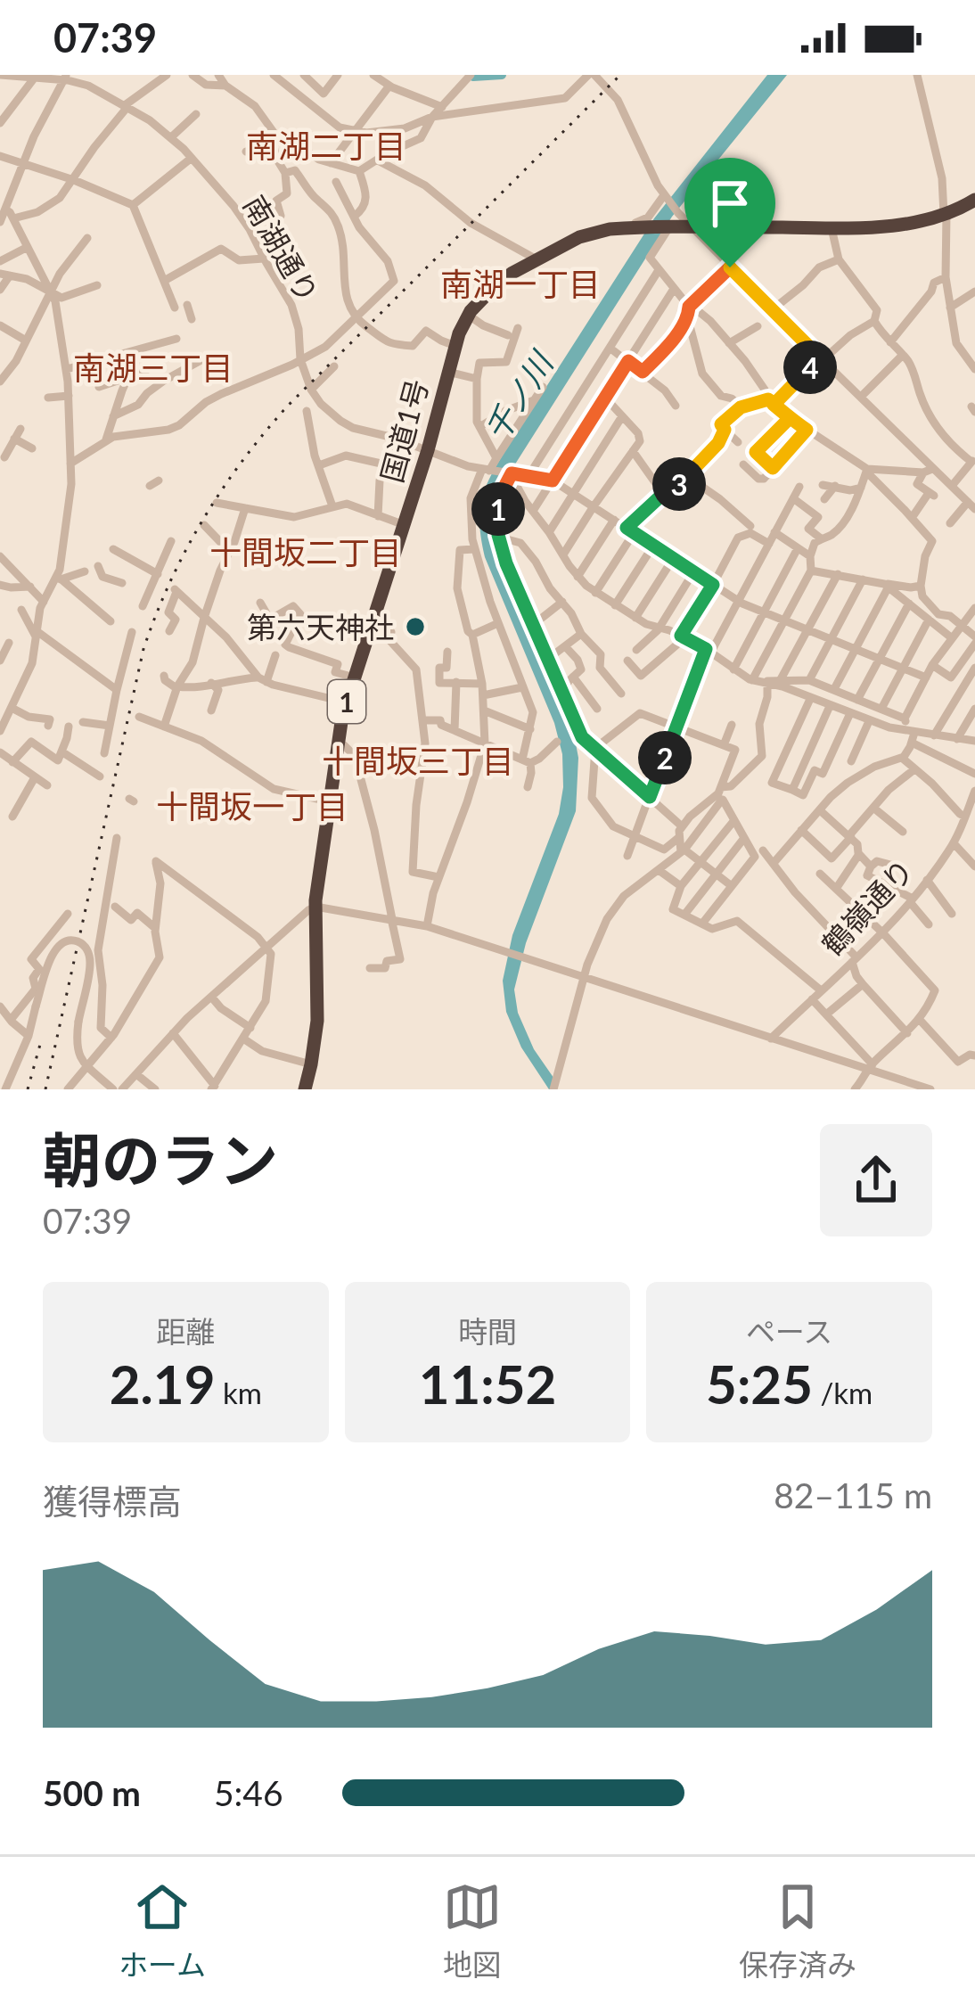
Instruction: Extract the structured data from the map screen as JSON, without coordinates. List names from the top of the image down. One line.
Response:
{"streets":{"highway":["国道1号","1"],"street":["南湖通り","鶴嶺通り"]},"crossings":[["南湖通り","国道1号"]],"districts":["南湖二丁目","南湖一丁目","南湖三丁目","十間坂二丁目","十間坂三丁目","十間坂一丁目"],"water":["千ノ川"],"places":["第六天神社"],"page":{"status":"07:39","pins":["4","3","1","2"],"heading":["朝のラン","07:39"],"stats":[["距離","2.19 km"],["時間","11:52"],["ペース","5:25 /km"]],"chart":["獲得標高","82–115 m"],"list":[{"name":"500 m","note":"5:46"}],"tabs":["ホーム","地図","保存済み"]}}
